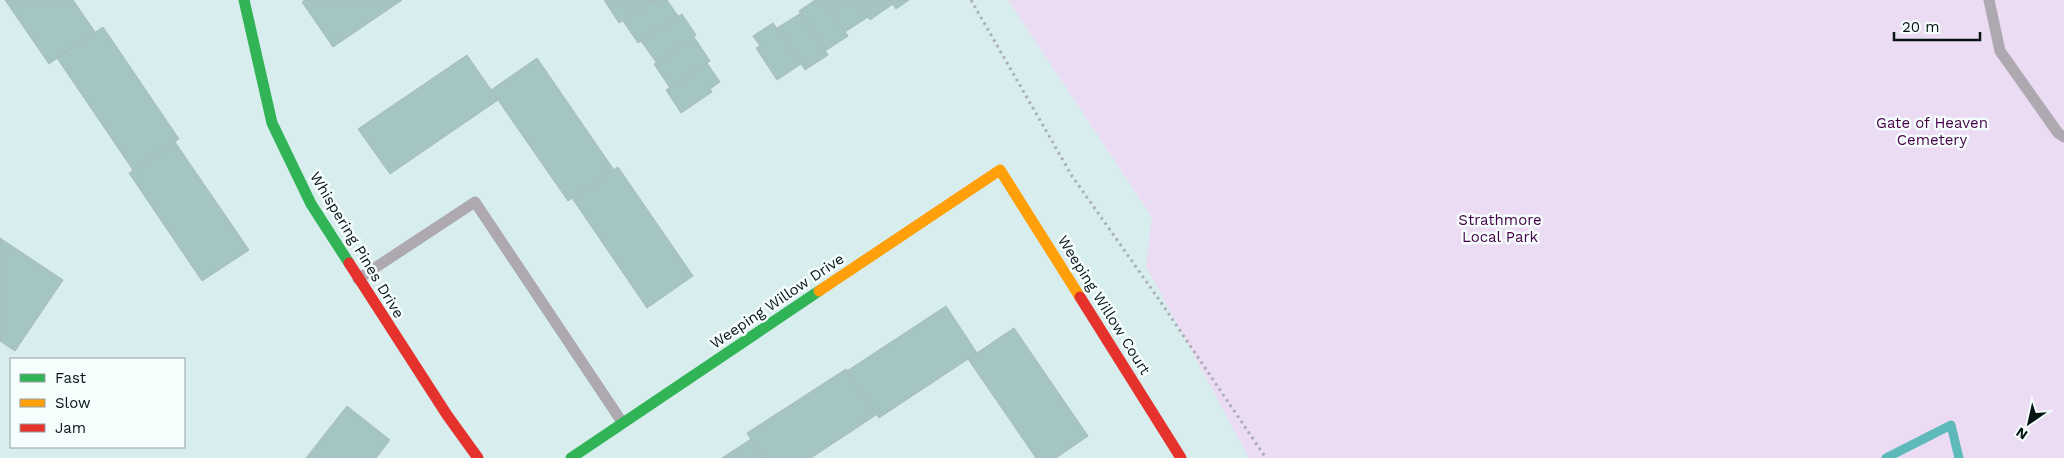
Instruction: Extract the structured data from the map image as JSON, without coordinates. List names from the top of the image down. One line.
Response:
{"streets":{"street":["Whispering Pines Drive","Weeping Willow Drive","Weeping Willow Court"]},"crossings":[["Weeping Willow Drive","Weeping Willow Court"]],"parks":["Gate of Heaven Cemetery","Strathmore Local Park"],"legend":["Fast","Slow","Jam"],"scale_bar":"20 m","north":"bottom left"}
